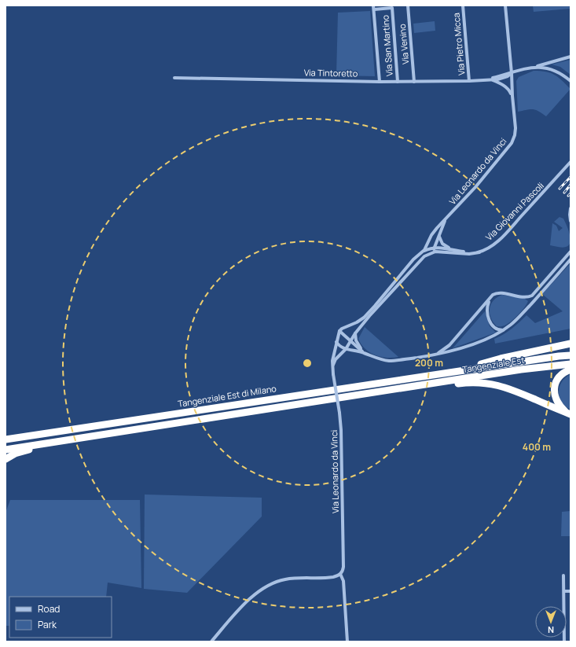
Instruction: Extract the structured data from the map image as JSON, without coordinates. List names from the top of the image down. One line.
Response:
{"streets":{"highway":["Tangenziale Est","Tangenziale Est di Milano"],"street":["Via Venino","Via Pietro Micca","Via San Martino","Via Tintoretto","Via Leonardo da Vinci","Via Giovanni Pascoli"]},"crossings":[["Via Venino","Via Tintoretto"],["Via Pietro Micca","Via Tintoretto"],["Via San Martino","Via Tintoretto"],["Via Tintoretto","Via Leonardo da Vinci"],["Via Leonardo da Vinci","Via Giovanni Pascoli"],["Tangenziale Est","Tangenziale Est di Milano"]],"legend":["Road","Park"],"north":"bottom","rings":["200 m","400 m"]}
